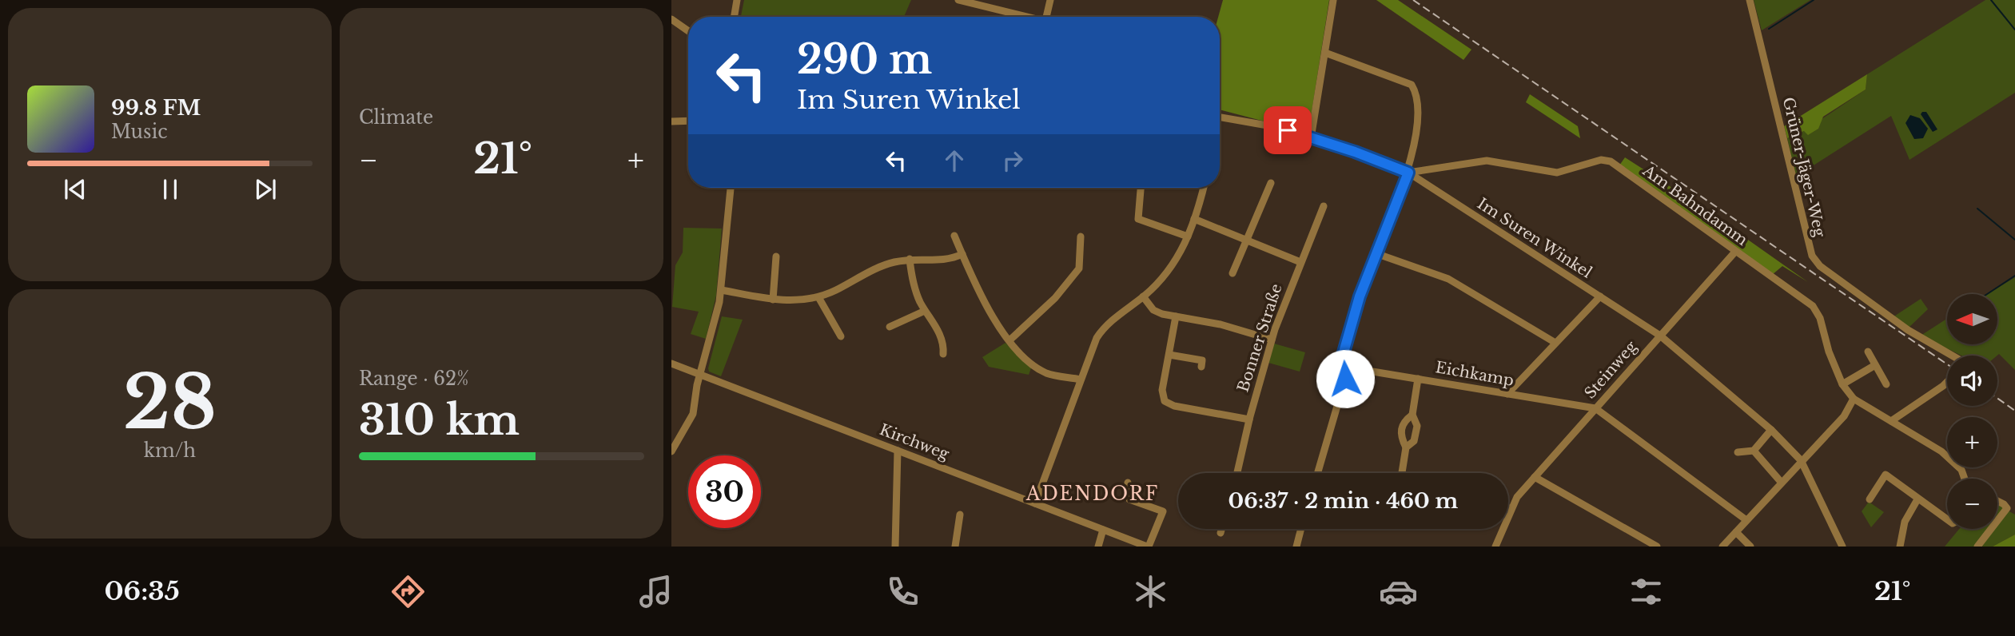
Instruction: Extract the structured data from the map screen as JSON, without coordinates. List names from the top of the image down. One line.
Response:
{"streets":{"street":["Grüner-Jäger-Weg","Am Bahndamm","Im Suren Winkel","Bonner Straße","Steinweg","Eichkamp","Kirchweg"]},"crossings":[["Am Bahndamm","Im Suren Winkel"],["Am Bahndamm","Steinweg"],["Im Suren Winkel","Steinweg"],["Steinweg","Eichkamp"]],"districts":["ADENDORF"],"north":"left","page":{"tile":["Climate",["28","km/h"],["Range · 62%","310 km"]],"turn":["290 m","Im Suren Winkel"],"song":["99.8 FM","Music"],"heat":["−","21°","+"],"map_buttons":["+","−"],"limit":"30","trip":"06:37 · 2 min · 460 m","tabs":["06:35","21°"]}}
